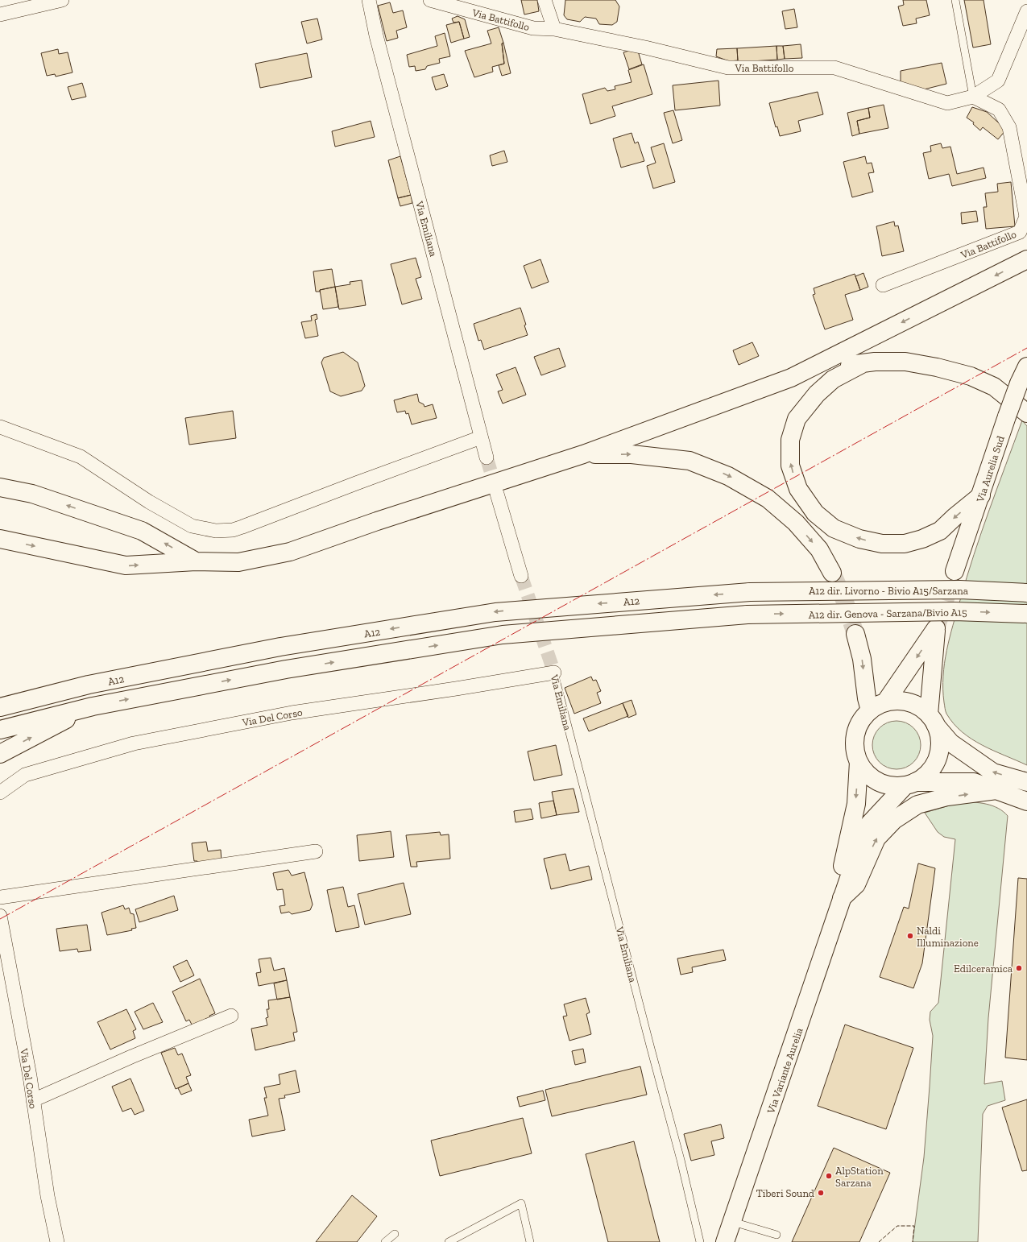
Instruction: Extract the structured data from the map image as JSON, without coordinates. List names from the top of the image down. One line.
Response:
{"streets":{"main road":["Via Aurelia Sud","A12 dir. Livorno - Bivio A15/Sarzana","A12","A12 dir. Genova - Sarzana/Bivio A15","Via Variante Aurelia"],"street":["Via Battifollo","Via Emiliana","Via Del Corso"]},"crossings":[["Via Emiliana","Via Del Corso"],["A12 dir. Livorno - Bivio A15/Sarzana","A12"],["A12","A12 dir. Genova - Sarzana/Bivio A15"]],"one_way":["A12 dir. Genova - Sarzana/Bivio A15"],"places":["Naldi Illuminazione","Edilceramica","AlpStation Sarzana","Tiberi Sound"]}
